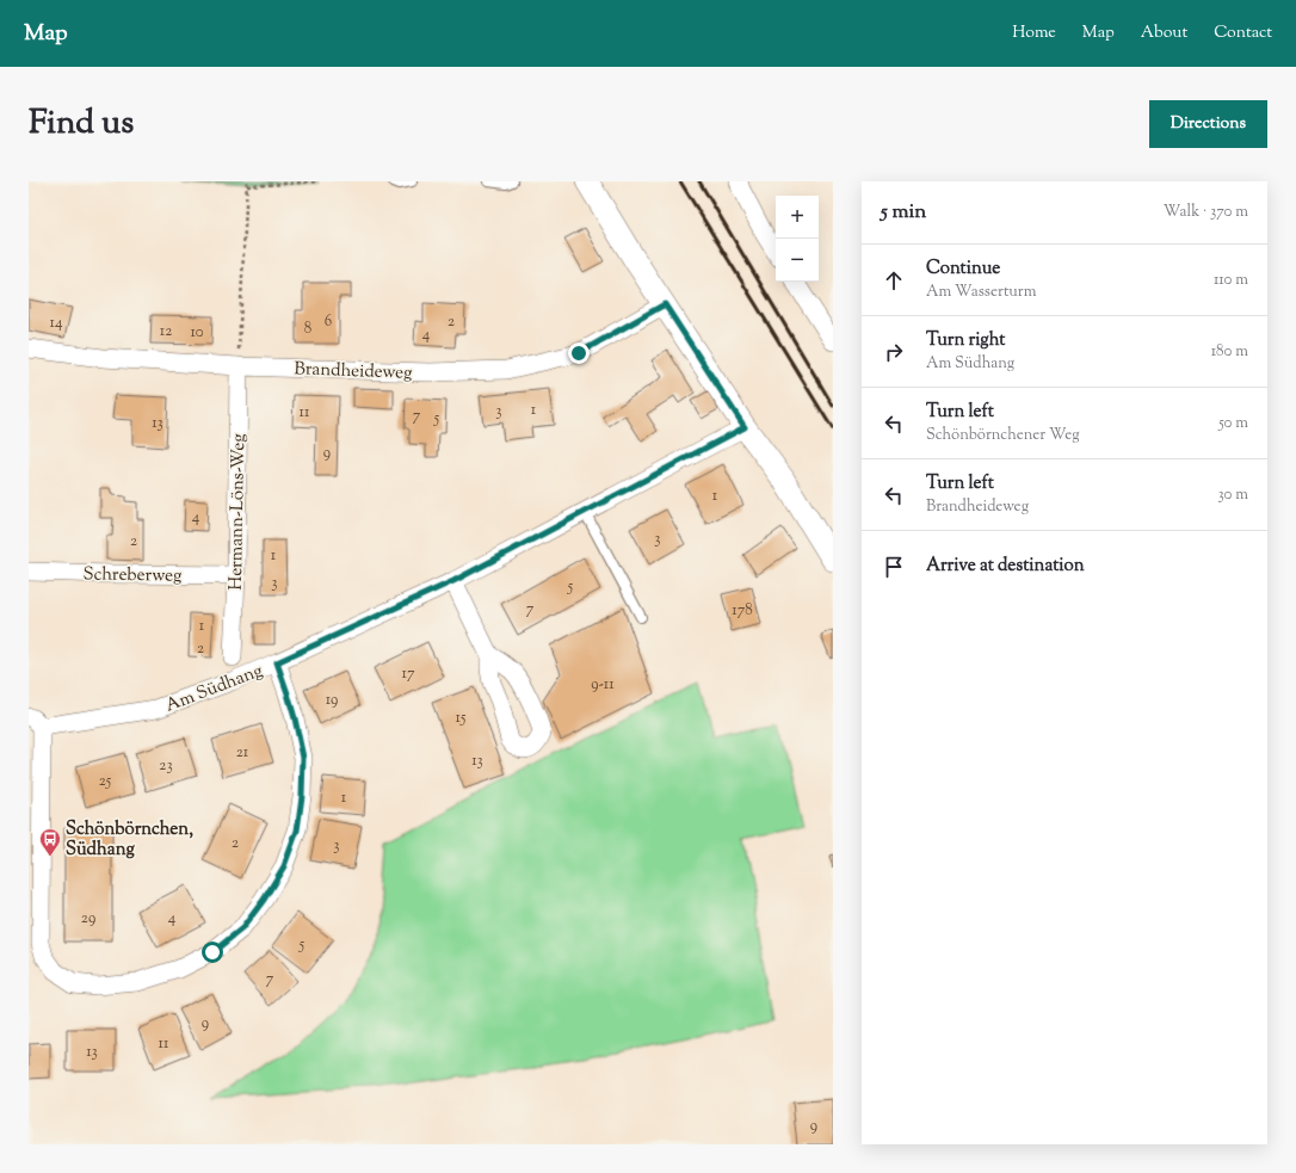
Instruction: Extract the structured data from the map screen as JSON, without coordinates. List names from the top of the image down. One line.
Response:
{"streets":{"street":["Brandheideweg","Hermann-Löns-Weg","Schreberweg","Am Südhang"]},"crossings":[["Brandheideweg","Hermann-Löns-Weg"],["Hermann-Löns-Weg","Schreberweg"]],"places":{"bus stop":["Schönbörnchen, Südhang"]},"house_numbers":["6","2","14","8","12","10","4","1","3","11","7","5","13","9","1","4","3","2","1","3","5","7","178","1","2","17","9-11","19","15","21","13","23","25","1","2","3","29","4","5","7","9","11","13","9"],"page":{"header":"Map","nav":["Home","Map","About","Contact"],"title":"Find us","buttons":"Directions","heading":["5 min","Walk · 370 m"],"map_buttons":["+","−"],"list":[["Continue","Am Wasserturm","110 m"],["Turn right","Am Südhang","180 m"],["Turn left","Schönbörnchener Weg","50 m"],["Turn left","Brandheideweg","30 m"],"Arrive at destination"]}}
